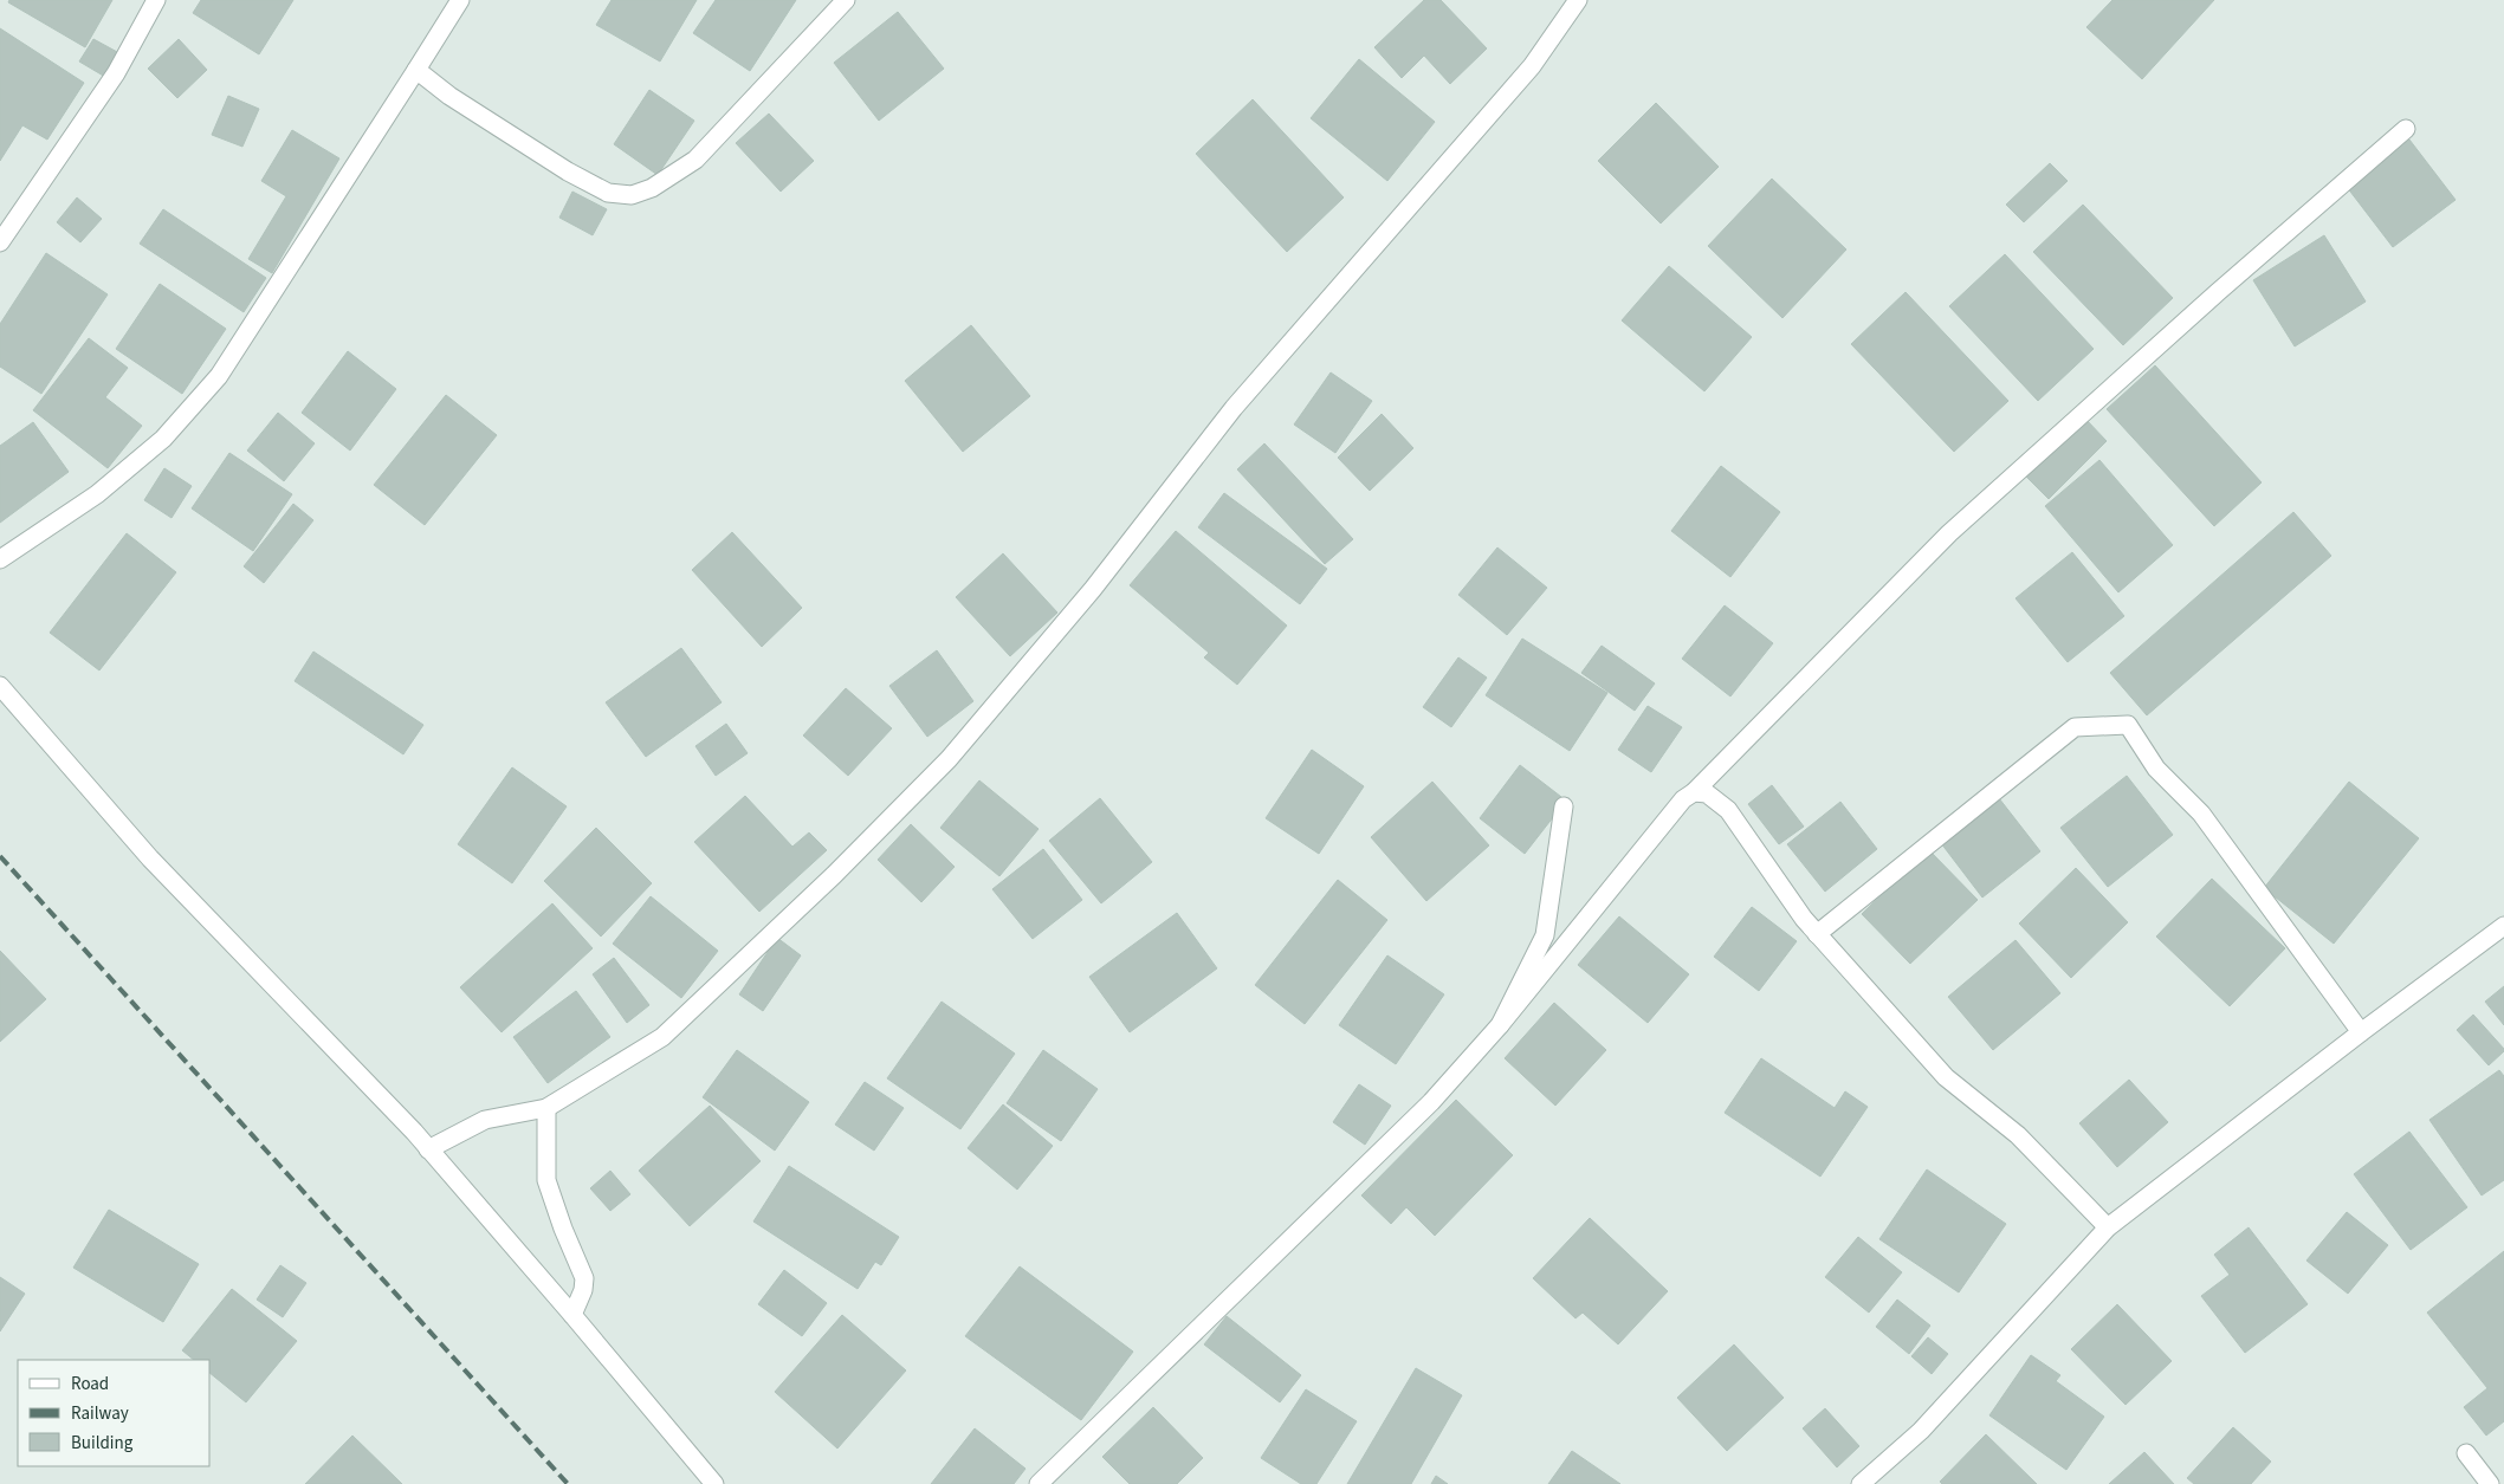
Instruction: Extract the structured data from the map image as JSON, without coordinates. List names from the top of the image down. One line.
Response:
{"legend":["Road","Railway","Building"]}
